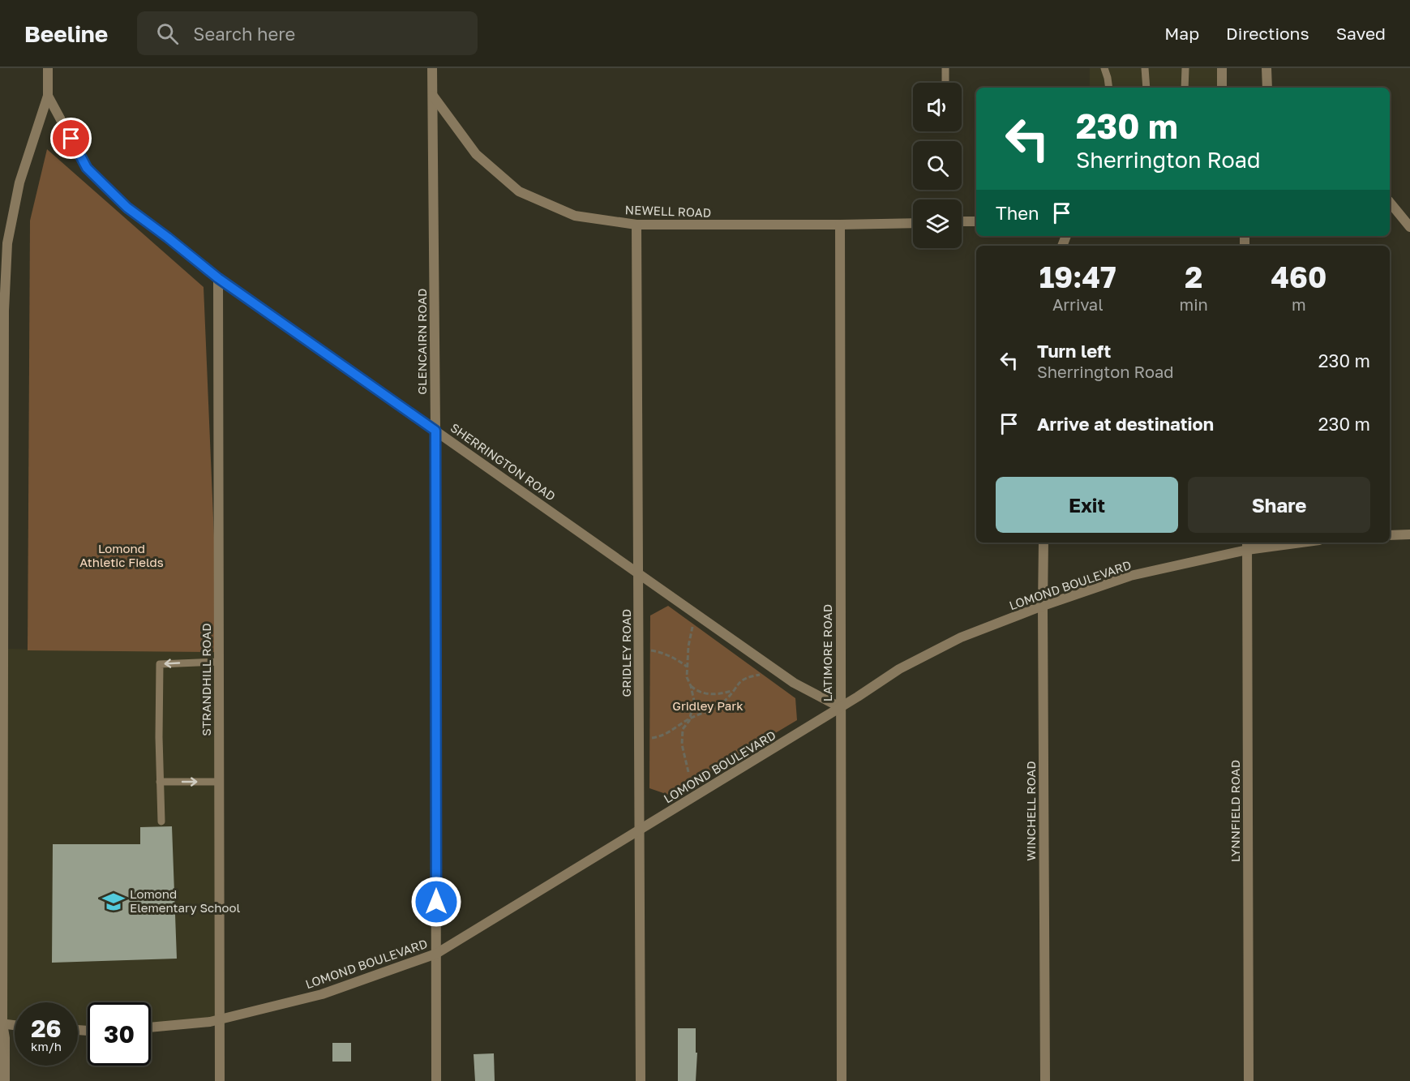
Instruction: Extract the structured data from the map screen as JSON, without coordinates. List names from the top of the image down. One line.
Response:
{"streets":{"street":["NEWELL ROAD","GLENCAIRN ROAD","SHERRINGTON ROAD","LOMOND BOULEVARD","GRIDLEY ROAD","LATIMORE ROAD","STRANDHILL ROAD","WINCHELL ROAD","LYNNFIELD ROAD"]},"crossings":[["NEWELL ROAD","GLENCAIRN ROAD"],["NEWELL ROAD","GRIDLEY ROAD"],["NEWELL ROAD","LATIMORE ROAD"],["GLENCAIRN ROAD","SHERRINGTON ROAD"],["GLENCAIRN ROAD","LOMOND BOULEVARD"],["SHERRINGTON ROAD","LOMOND BOULEVARD"],["SHERRINGTON ROAD","GRIDLEY ROAD"],["SHERRINGTON ROAD","LATIMORE ROAD"],["SHERRINGTON ROAD","STRANDHILL ROAD"],["LOMOND BOULEVARD","GRIDLEY ROAD"],["LOMOND BOULEVARD","LATIMORE ROAD"],["LOMOND BOULEVARD","STRANDHILL ROAD"],["LOMOND BOULEVARD","WINCHELL ROAD"],["LOMOND BOULEVARD","LYNNFIELD ROAD"]],"parks":["Lomond Athletic Fields","Gridley Park"],"places":{"school or university":["Lomond Elementary School"]},"page":{"header":"Beeline","search":"Search here","nav":["Map","Directions","Saved"],"turn":["230 m","Sherrington Road"],"then":"Then","eta":["19:47","Arrival","2","min","460","m"],"list":[{"name":"Turn left","note":"Sherrington Road","value":"230 m"},{"name":"Arrive at destination","value":"230 m"}],"buttons":["Exit","Share"],"speed":"26 km/h","limit":"30"}}
